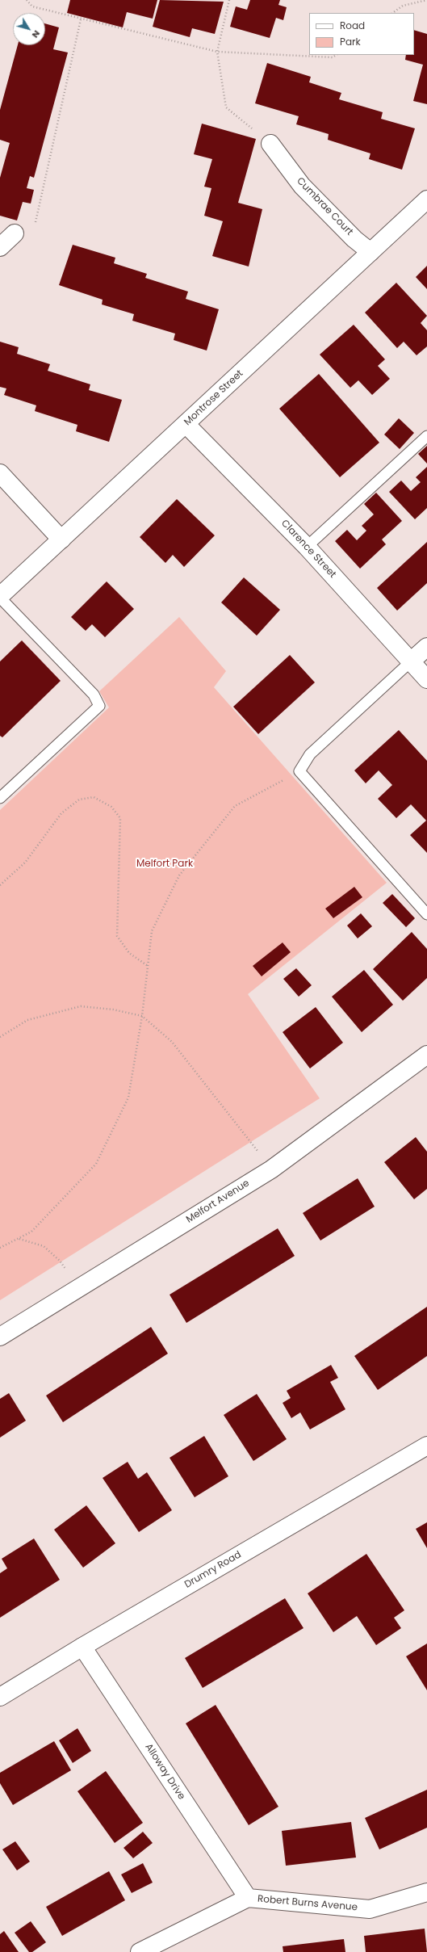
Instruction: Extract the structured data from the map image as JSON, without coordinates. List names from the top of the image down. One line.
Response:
{"streets":{"street":["Cumbrae Court","Montrose Street","Clarence Street","Melfort Avenue","Drumry Road","Alloway Drive","Robert Burns Avenue"]},"crossings":[["Cumbrae Court","Montrose Street"],["Montrose Street","Clarence Street"],["Drumry Road","Alloway Drive"],["Alloway Drive","Robert Burns Avenue"]],"parks":["Melfort Park"],"legend":["Road","Park"],"north":"bottom right"}
